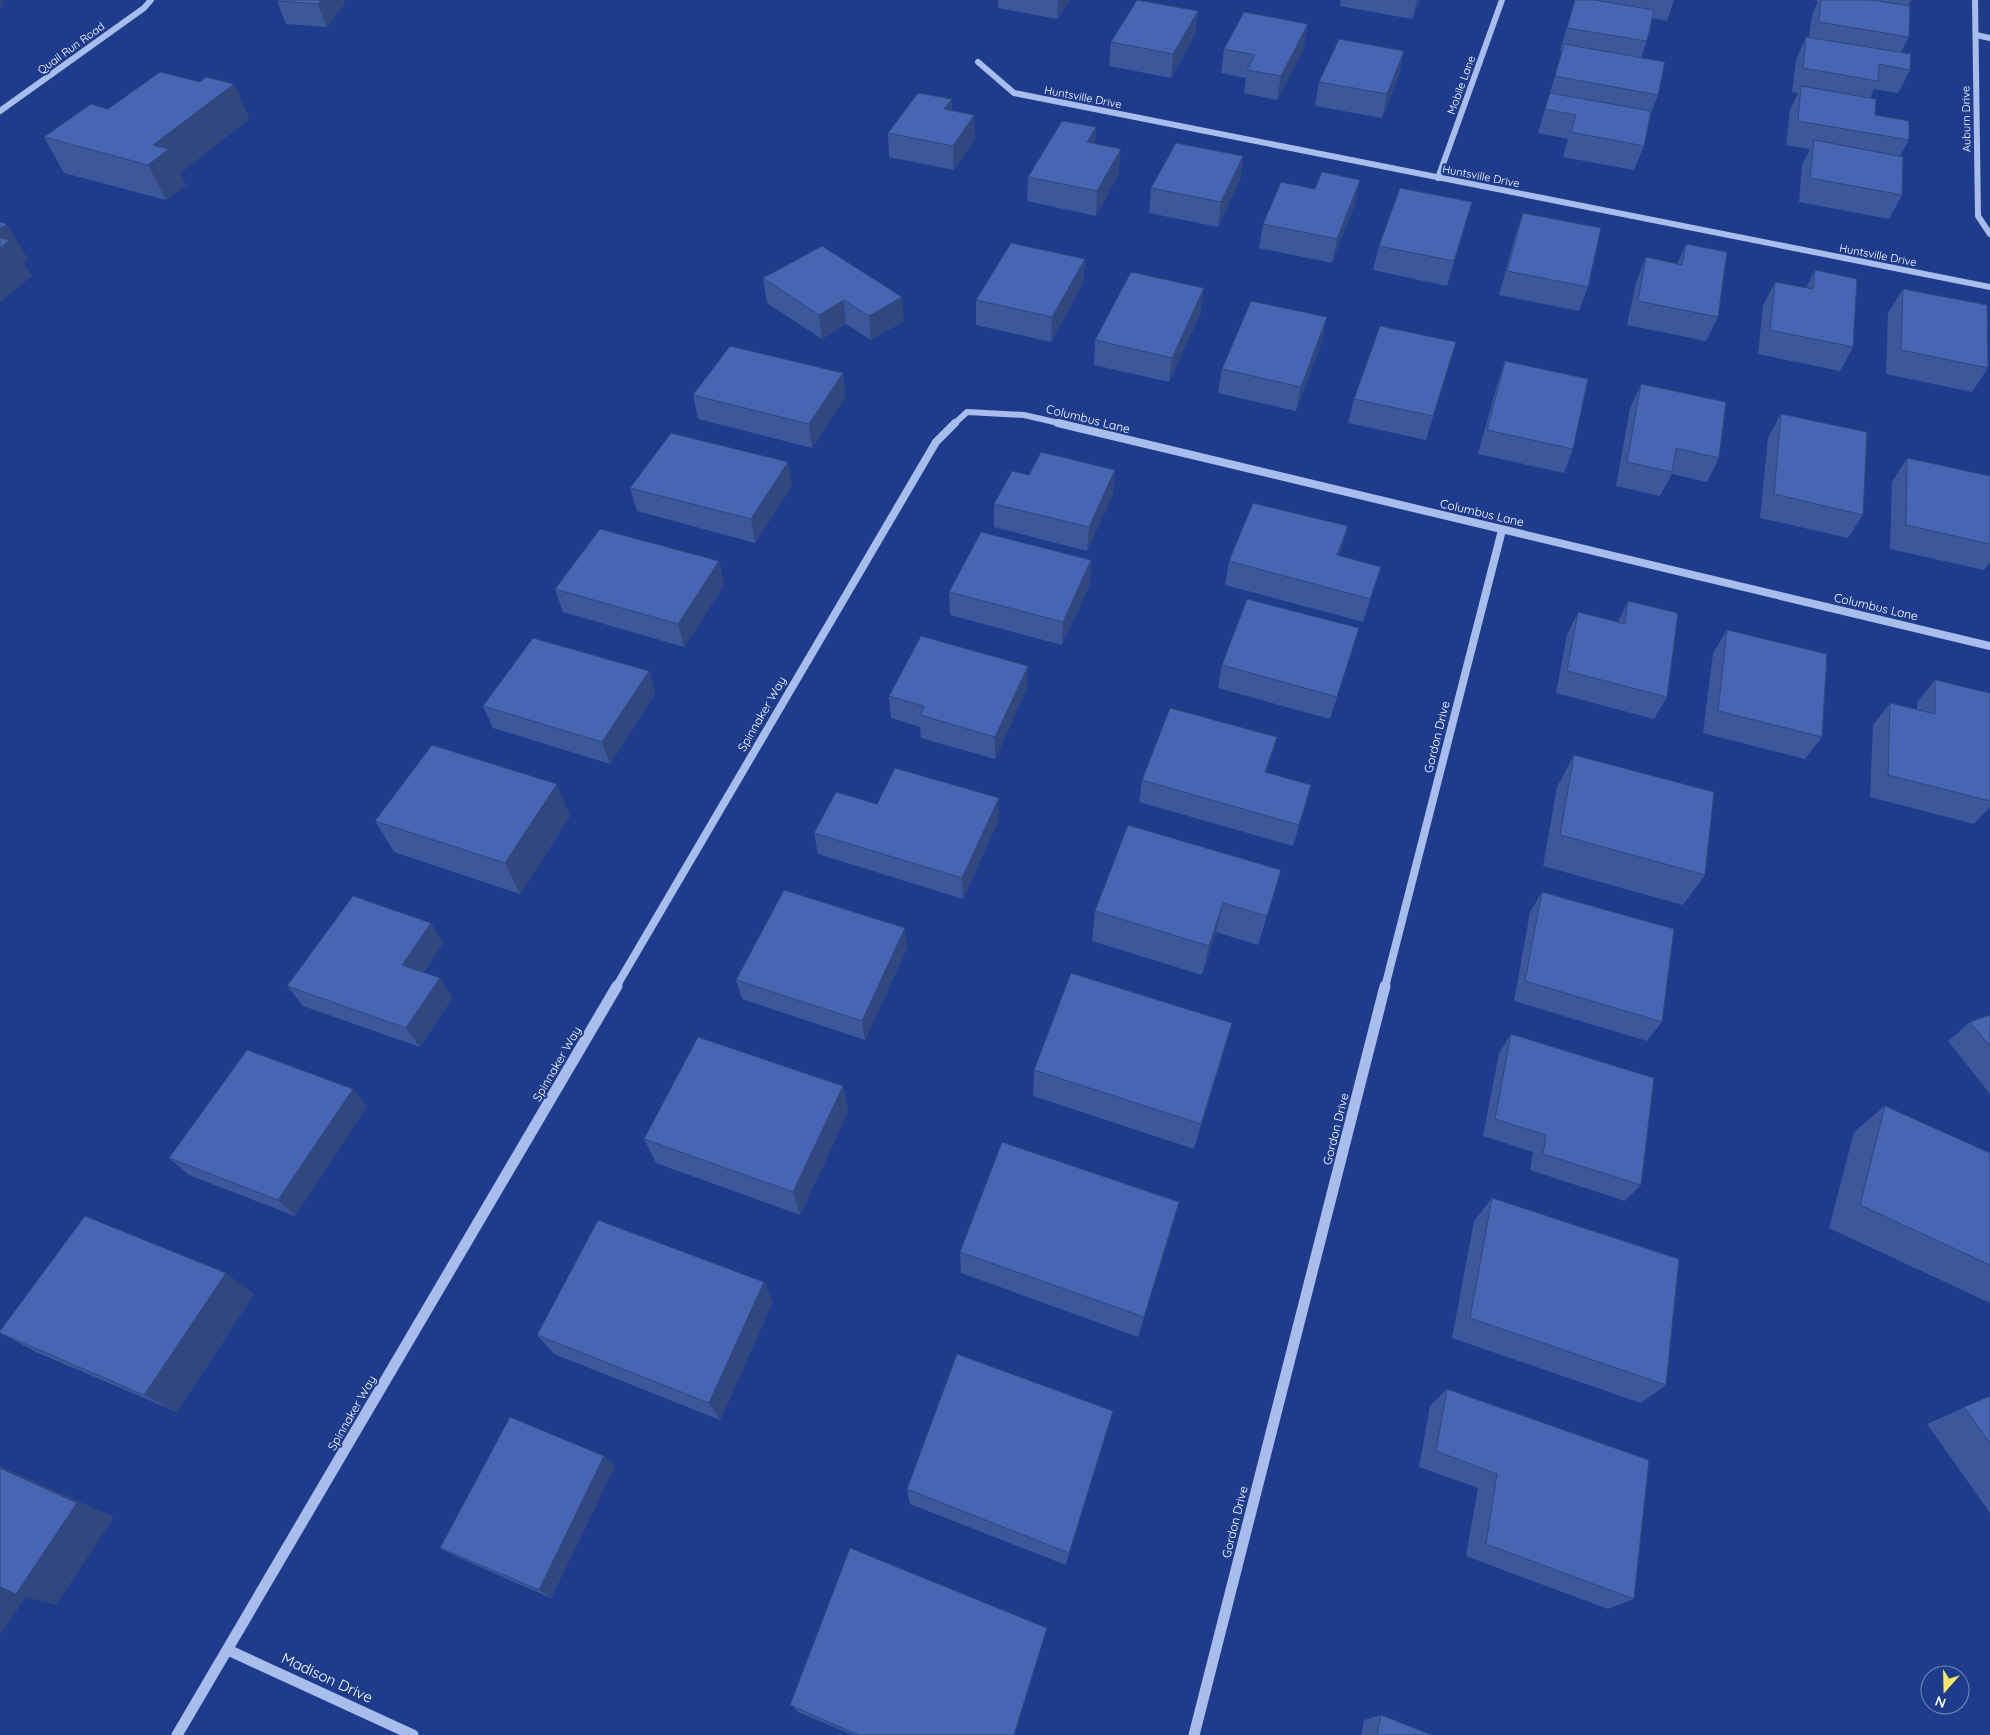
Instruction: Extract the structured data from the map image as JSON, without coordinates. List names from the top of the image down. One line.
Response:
{"streets":{"street":["Quail Run Road","Mobile Lane","Huntsville Drive","Auburn Drive","Columbus Lane","Spinnaker Way","Gordon Drive","Madison Drive"]},"crossings":[["Mobile Lane","Huntsville Drive"],["Columbus Lane","Spinnaker Way"],["Columbus Lane","Gordon Drive"],["Spinnaker Way","Madison Drive"]],"north":"bottom"}
